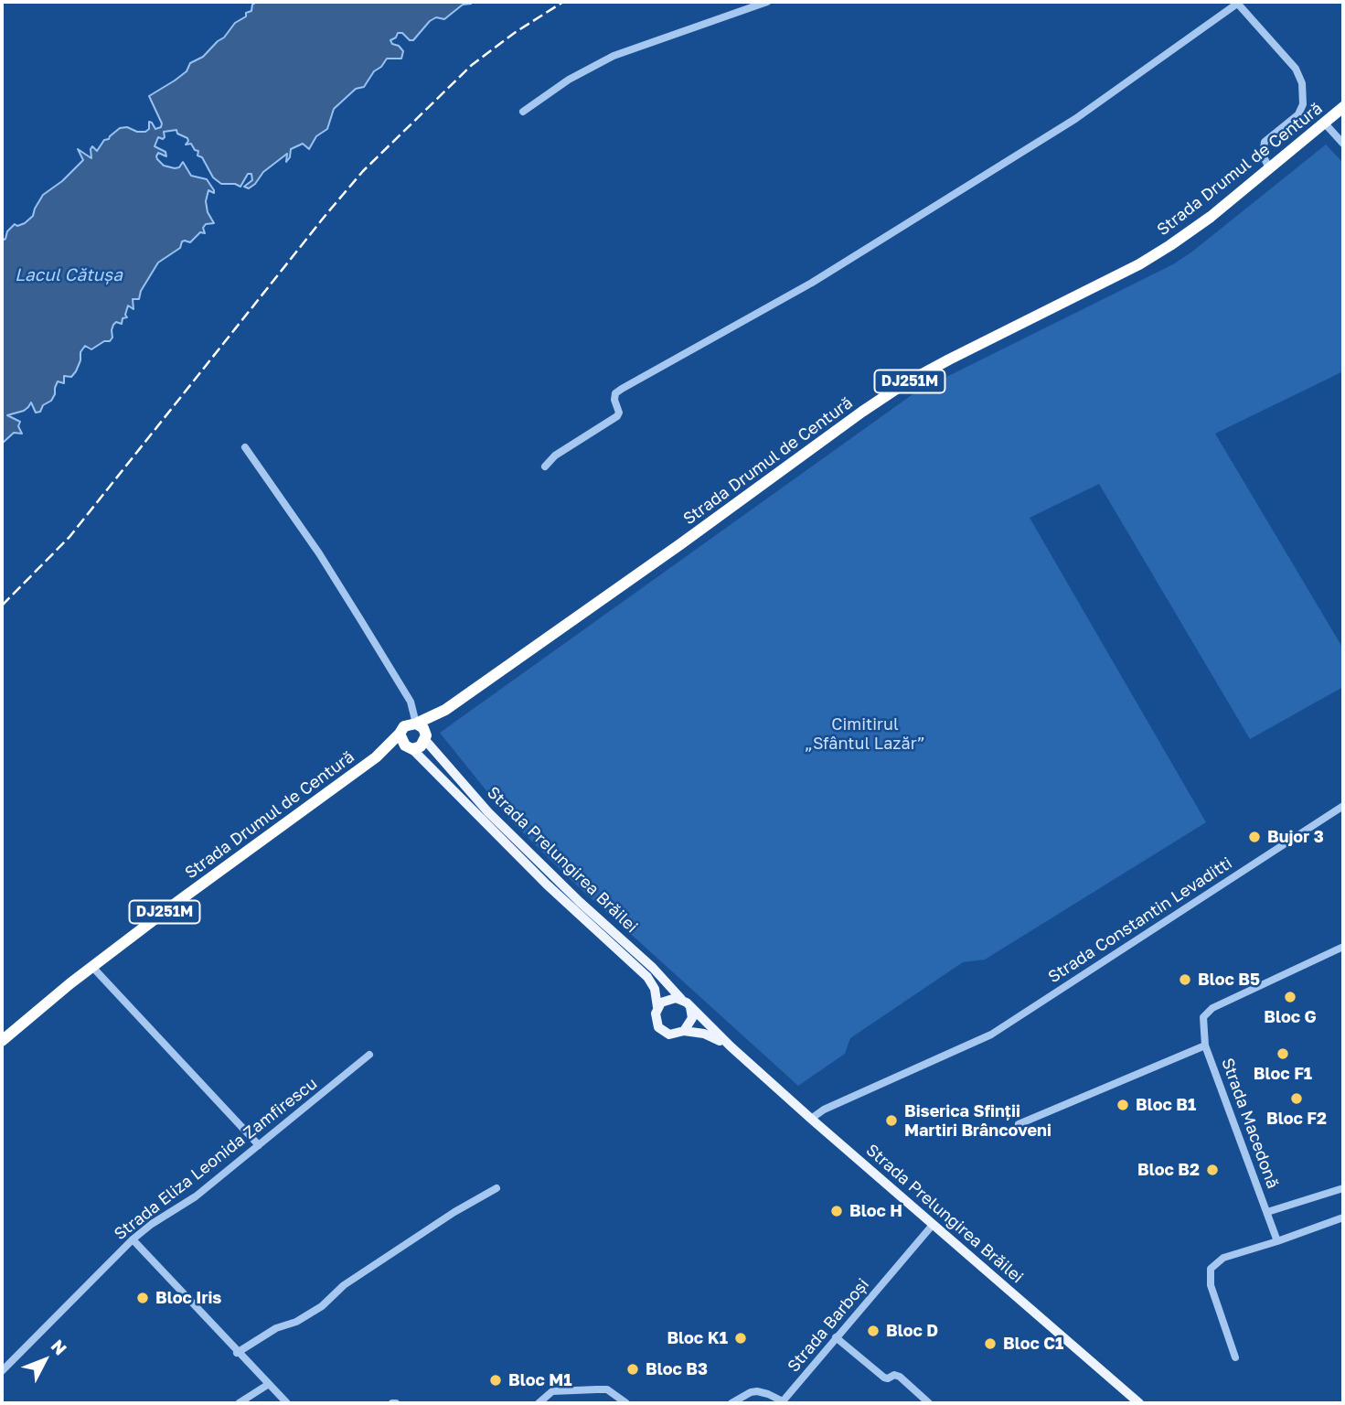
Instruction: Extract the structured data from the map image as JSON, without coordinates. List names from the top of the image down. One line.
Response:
{"streets":{"highway":["Strada Drumul de Centură","DJ251M"],"main road":["Strada Prelungirea Brăilei"],"street":["Strada Constantin Levaditti","Strada Macedonă","Strada Eliza Leonida Zamfirescu","Strada Barboși"]},"crossings":[["Strada Prelungirea Brăilei","Strada Constantin Levaditti"],["Strada Prelungirea Brăilei","Strada Barboși"]],"water":["Lacul Cătușa"],"parks":["Cimitirul „Sfântul Lazăr”"],"places":["Bujor 3","Bloc B5","Bloc G","Bloc F1","Bloc F2","Bloc B1","Biserica Sfinții Martiri Brâncoveni","Bloc B2","Bloc H","Bloc Iris","Bloc D","Bloc K1","Bloc C1","Bloc B3","Bloc M1"],"north":"top right"}
